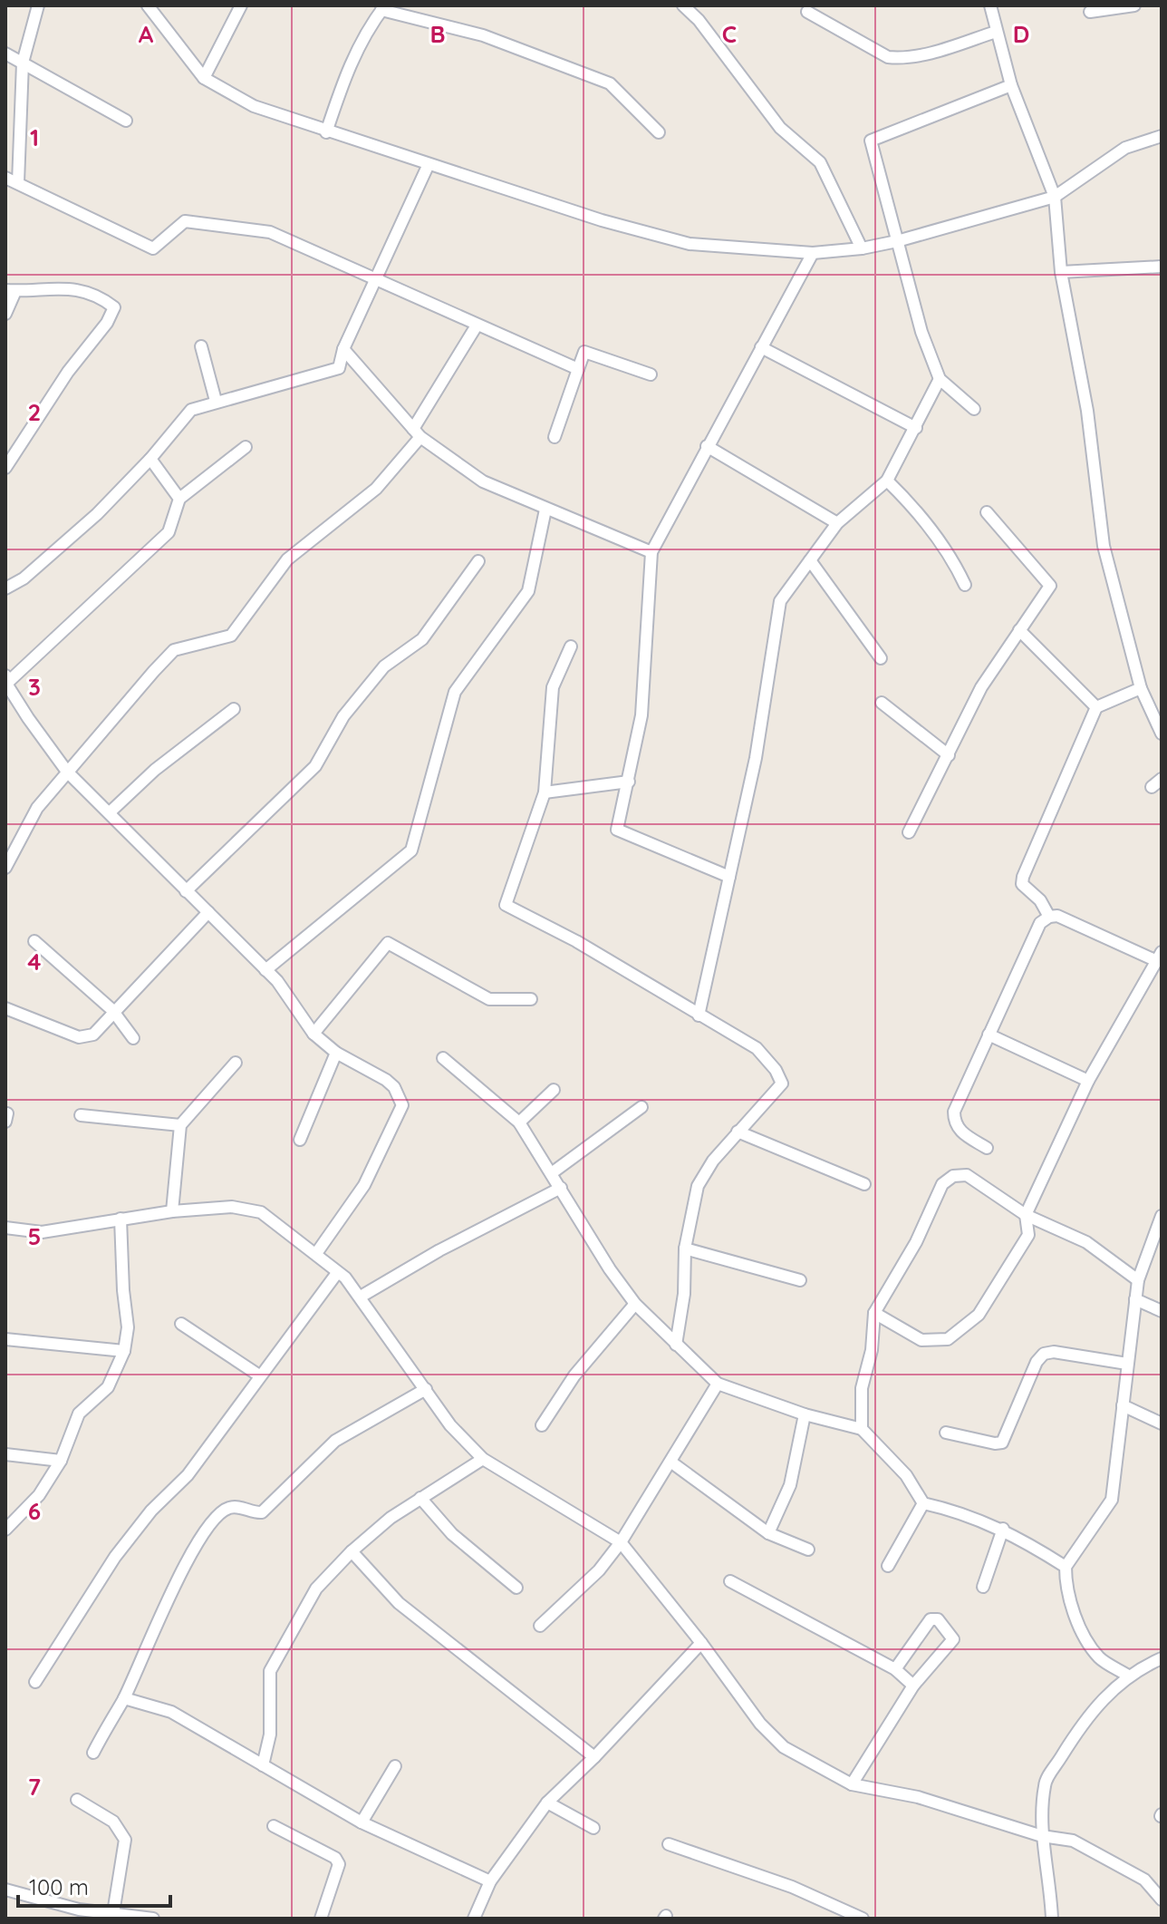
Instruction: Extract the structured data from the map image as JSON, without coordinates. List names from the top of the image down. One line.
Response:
{"scale_bar":"100 m","grid":{"columns":["A","B","C","D"],"rows":["1","2","3","4","5","6","7"]}}
